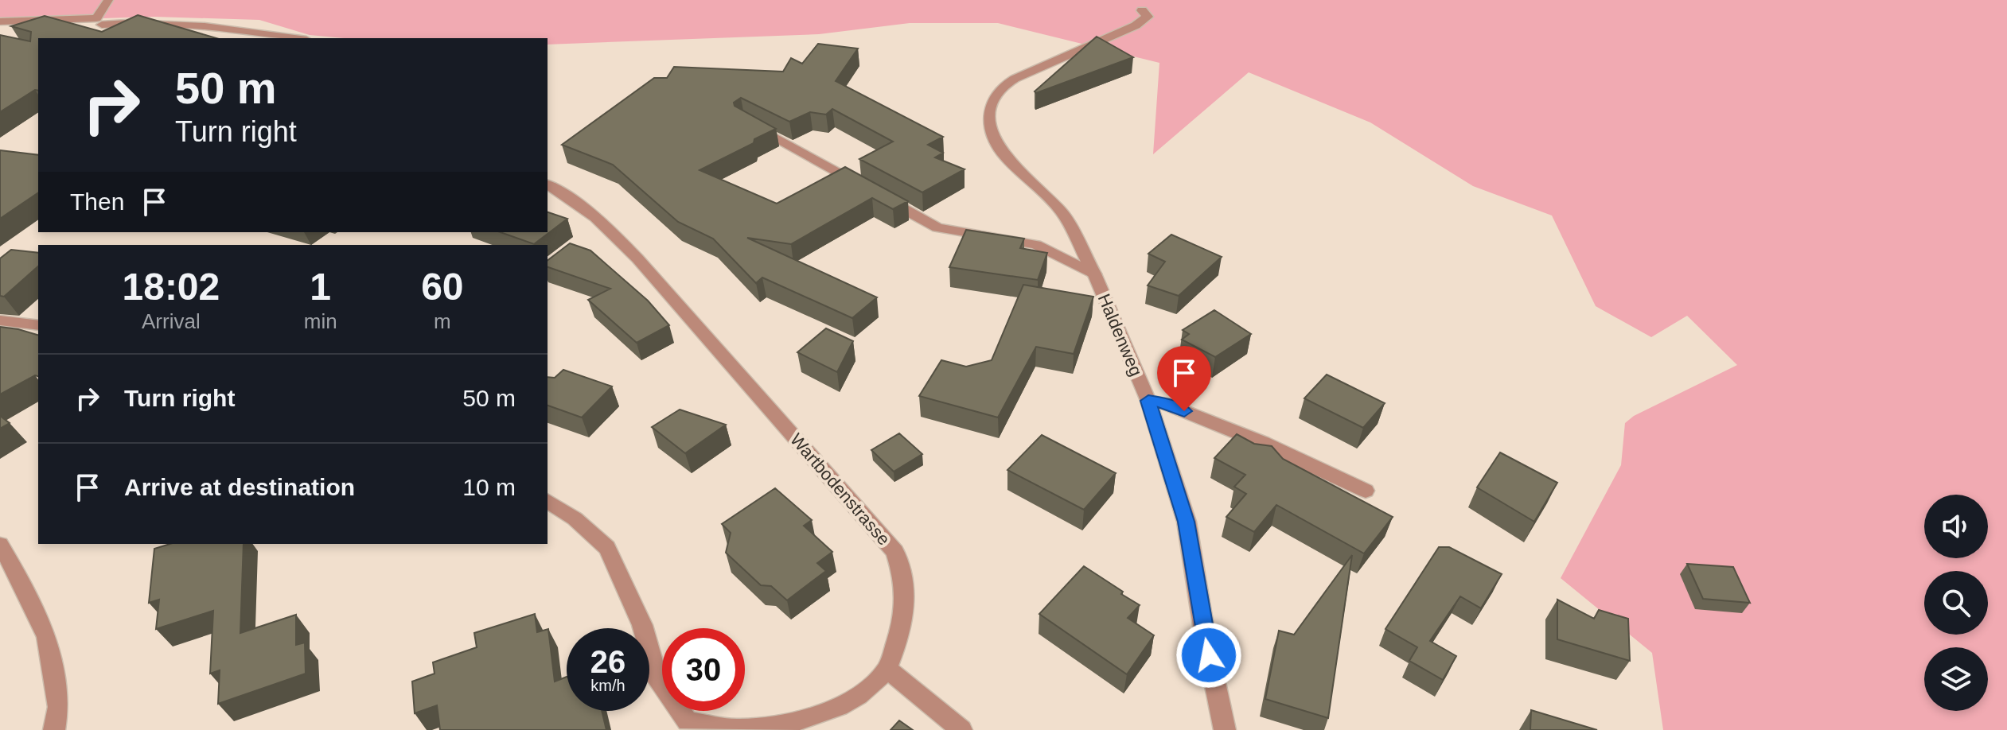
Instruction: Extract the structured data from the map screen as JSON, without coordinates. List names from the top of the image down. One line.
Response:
{"streets":{"street":["Haldenweg","Wartbodenstrasse"]},"page":{"turn":["50 m","Turn right"],"then":"Then","eta":["18:02","Arrival","1","min","60","m"],"list":[{"name":"Turn right","value":"50 m"},{"name":"Arrive at destination","value":"10 m"}],"speed":"26 km/h","limit":"30"}}
